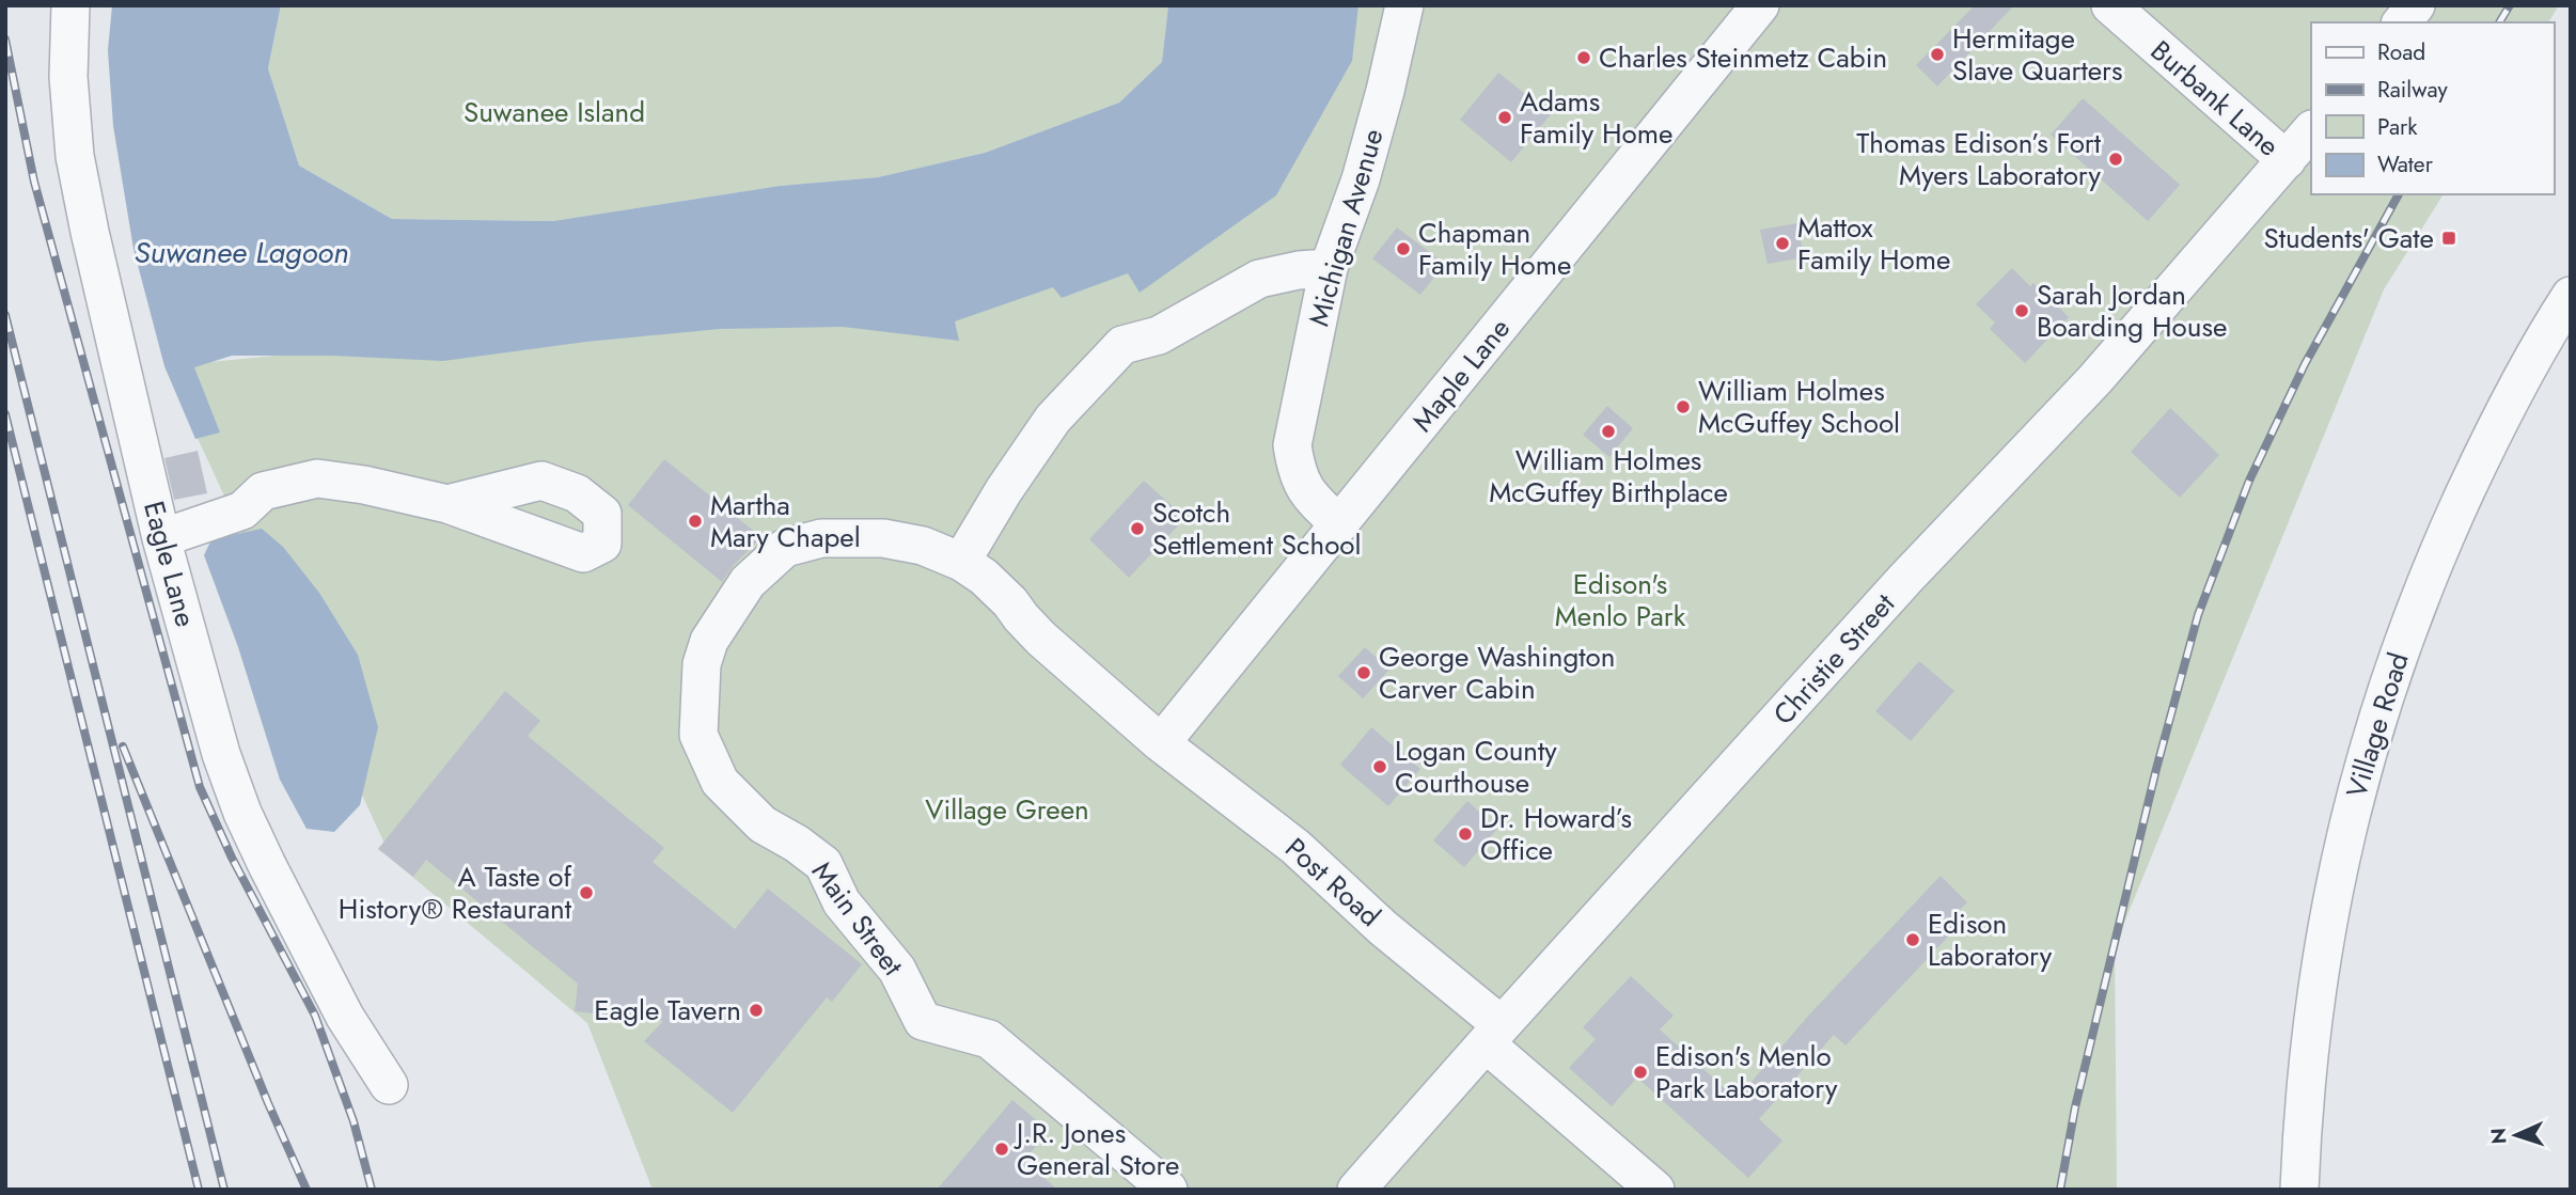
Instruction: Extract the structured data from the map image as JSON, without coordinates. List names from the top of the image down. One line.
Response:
{"streets":{"street":["Burbank Lane","Michigan Avenue","Maple Lane","Eagle Lane","Christie Street","Village Road","Post Road","Main Street"]},"crossings":[["Burbank Lane","Christie Street"],["Michigan Avenue","Maple Lane"],["Maple Lane","Post Road"],["Maple Lane","Main Street"],["Christie Street","Post Road"],["Post Road","Main Street"]],"water":["Suwanee Lagoon"],"parks":["Suwanee Island","Edison's Menlo Park","Village Green"],"places":{"other":["Hermitage Slave Quarters","Charles Steinmetz Cabin","Adams Family Home","Thomas Edison’s Fort Myers Laboratory","Mattox Family Home","Chapman Family Home","Sarah Jordan Boarding House","William Holmes McGuffey School","William Holmes McGuffey Birthplace","Martha Mary Chapel","Scotch Settlement School","George Washington Carver Cabin","Logan County Courthouse","Dr. Howard’s Office","A Taste of History® Restaurant","Edison Laboratory","Eagle Tavern","Edison's Menlo Park Laboratory","J.R. Jones General Store"],"transit":["Students' Gate"]},"legend":["Road","Railway","Park","Water"],"north":"left"}
